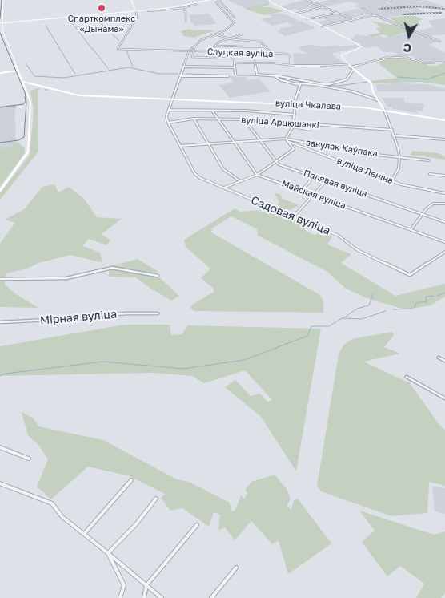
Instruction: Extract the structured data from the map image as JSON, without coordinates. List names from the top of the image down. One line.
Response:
{"streets":{"main road":["вуліца Чкалава"],"street":["Слуцкая вуліца","вуліца Арцюшэнкі","завулак Каўпака","вуліца Леніна","Палявая вуліца","Майская вуліца","Садовая вуліца","Мірная вуліца"]},"crossings":[["вуліца Арцюшэнкі","Садовая вуліца"],["завулак Каўпака","Садовая вуліца"]],"places":["Спарткомплекс «Дынама»"],"north":"bottom"}
